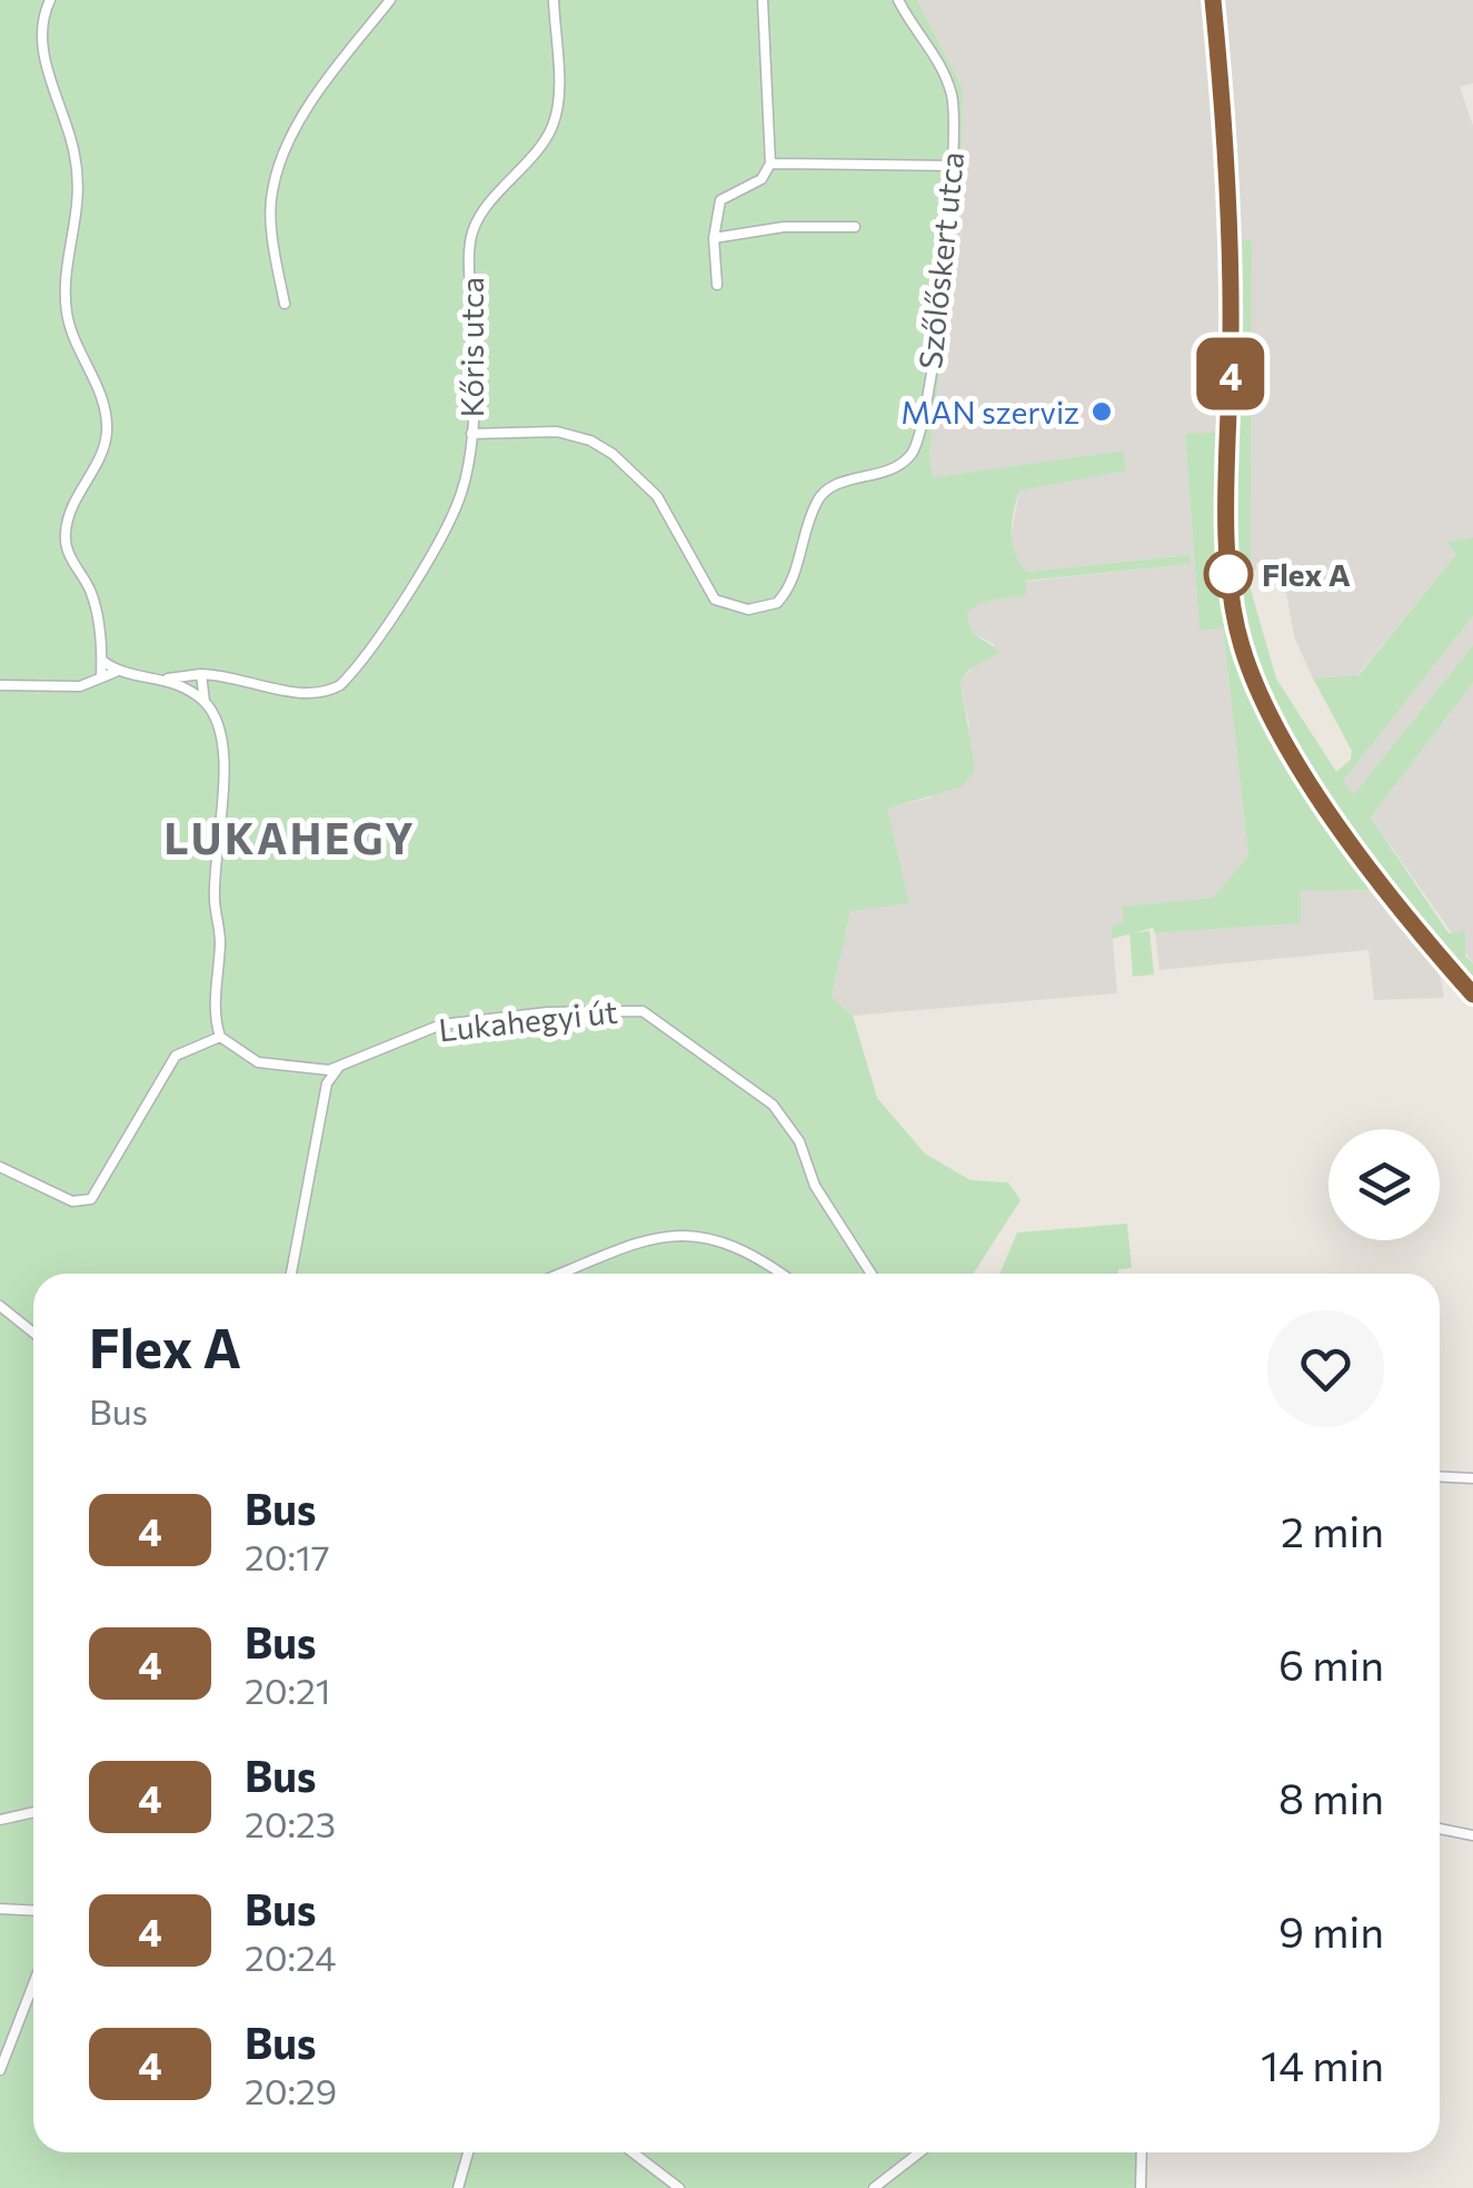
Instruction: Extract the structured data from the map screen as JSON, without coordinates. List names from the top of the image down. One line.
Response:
{"streets":{"street":["Szőlőskert utca","Kőris utca","Lukahegyi út"]},"crossings":[["Szőlőskert utca","Kőris utca"]],"districts":["LUKAHEGY"],"places":["MAN szerviz","Flex A"],"lines":["bus line 4"],"page":{"on_map":"4","heading":["Flex A","Bus"],"list":[{"mark":"4","name":"Bus","note":"20:17","value":"2 min"},{"mark":"4","name":"Bus","note":"20:21","value":"6 min"},{"mark":"4","name":"Bus","note":"20:23","value":"8 min"},{"mark":"4","name":"Bus","note":"20:24","value":"9 min"},{"mark":"4","name":"Bus","note":"20:29","value":"14 min"}]}}
